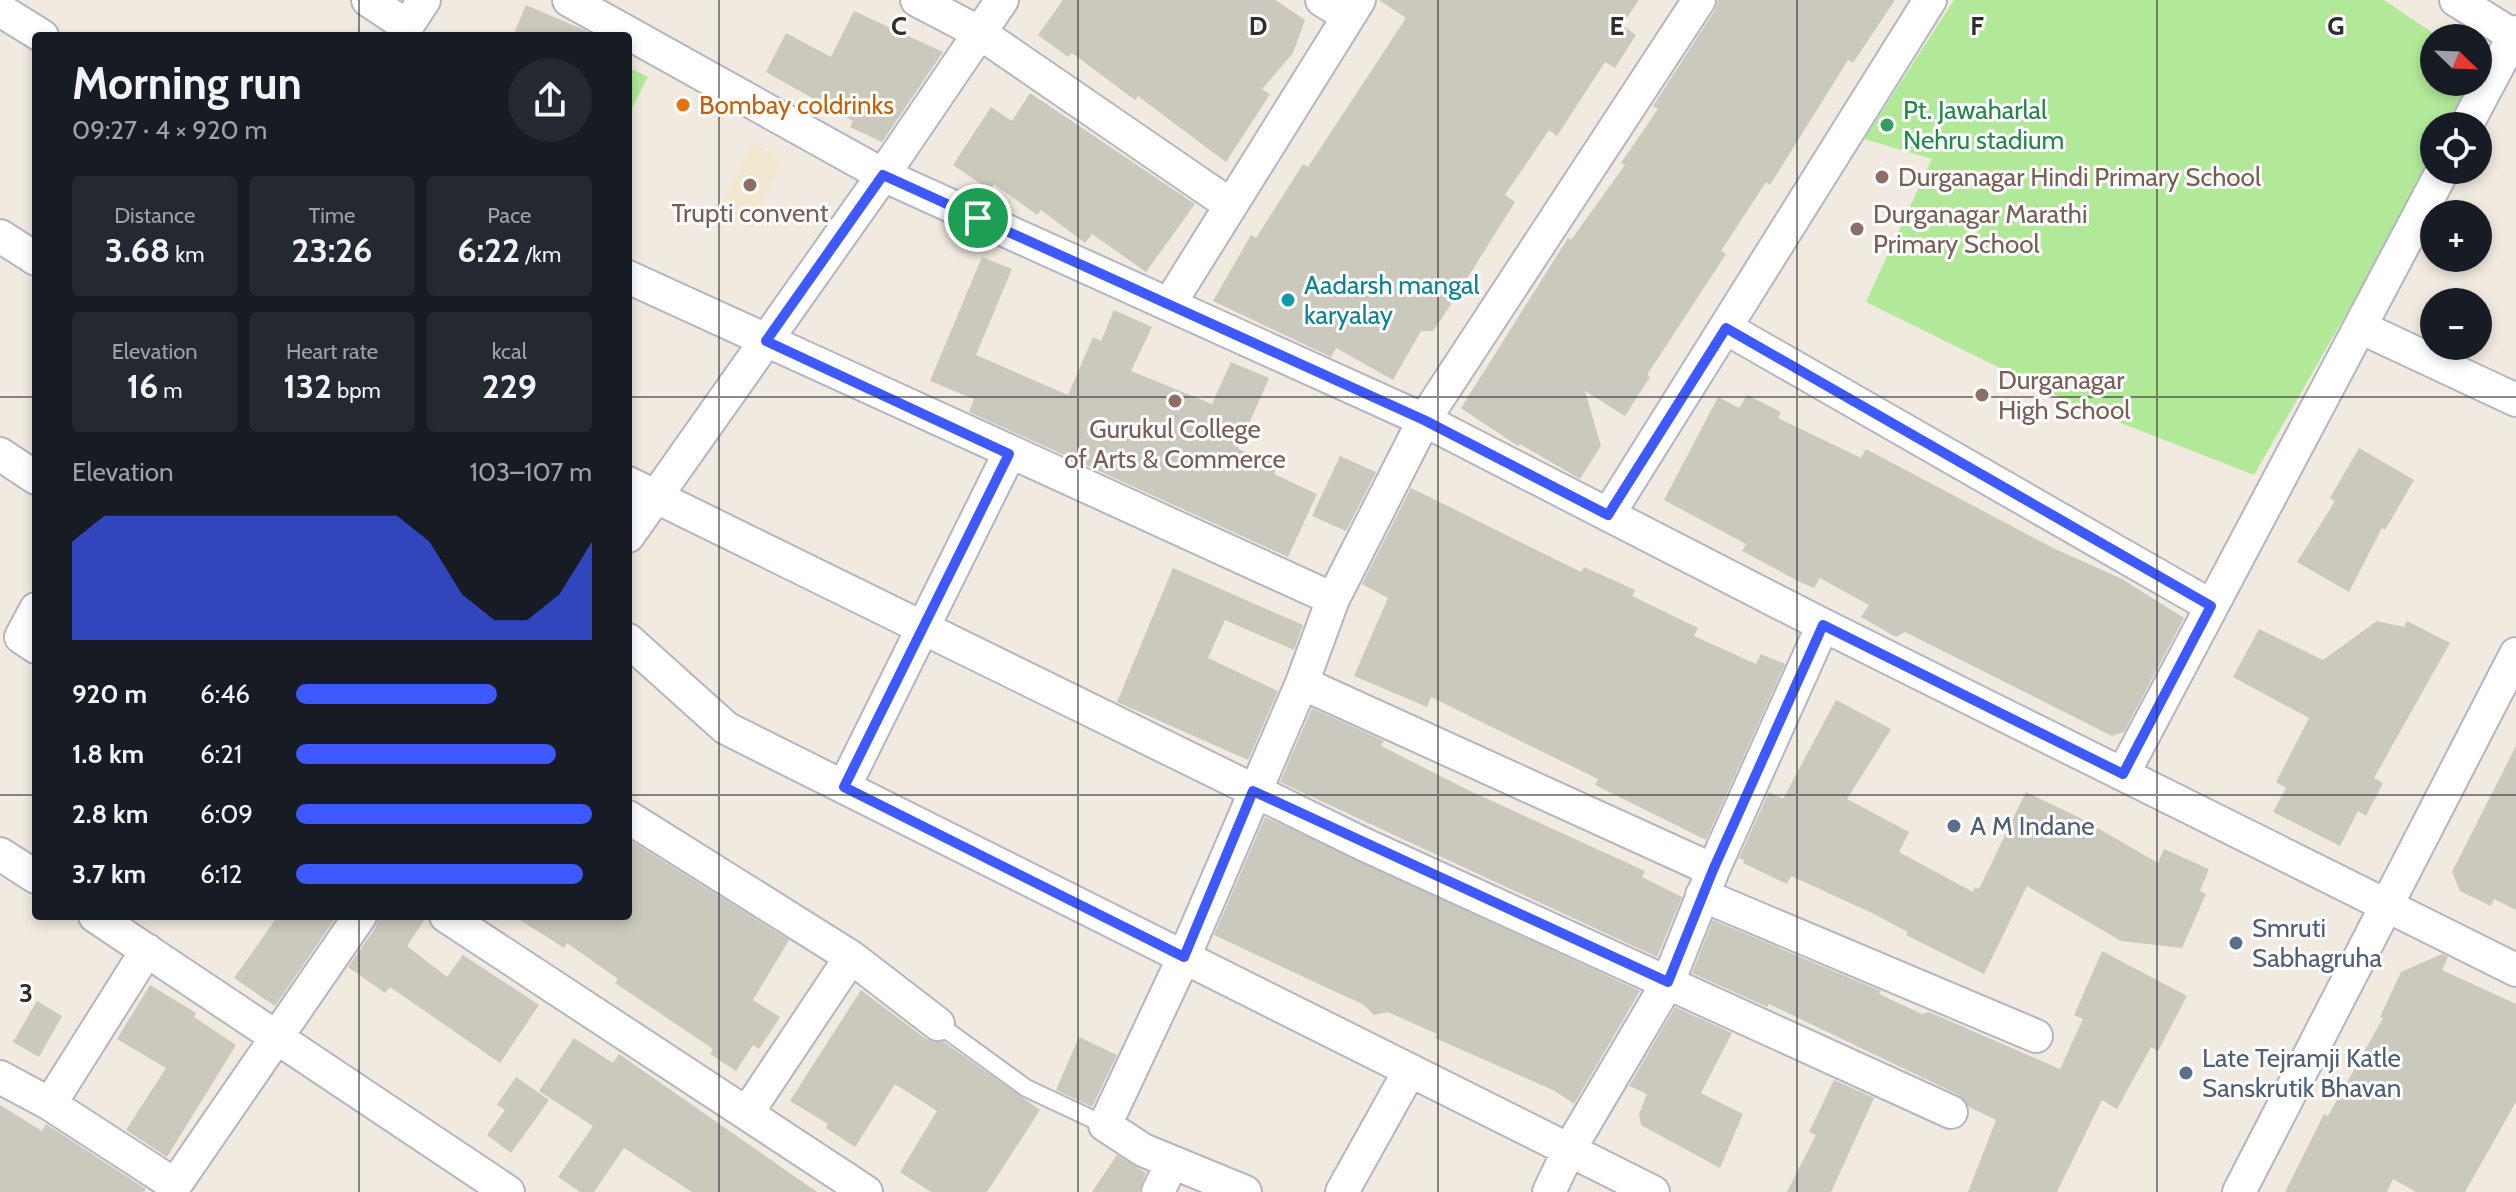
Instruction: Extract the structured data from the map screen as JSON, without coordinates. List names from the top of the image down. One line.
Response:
{"places":["Bombay coldrinks","Pt. Jawaharlal Nehru stadium","Durganagar Hindi Primary School","Trupti convent","Durganagar Marathi Primary School","Aadarsh mangal karyalay","Durganagar High School","Gurukul College of Arts & Commerce","A M Indane","Smruti Sabhagruha","Late Tejramji Katle Sanskrutik Bhavan"],"north":"bottom right","page":{"map_buttons":["+","−"],"heading":["Morning run","09:27 · 4 × 920 m"],"stats":[["Distance","3.68 km"],["Time","23:26"],["Pace","6:22 /km"],["Elevation","16 m"],["Heart rate","132 bpm"],["kcal","229"]],"chart":["Elevation","103–107 m"],"list":[{"name":"920 m","note":"6:46"},{"name":"1.8 km","note":"6:21"},{"name":"2.8 km","note":"6:09"},{"name":"3.7 km","note":"6:12"}]},"grid":{"columns":["C","D","E","F","G"],"rows":["3"]}}
